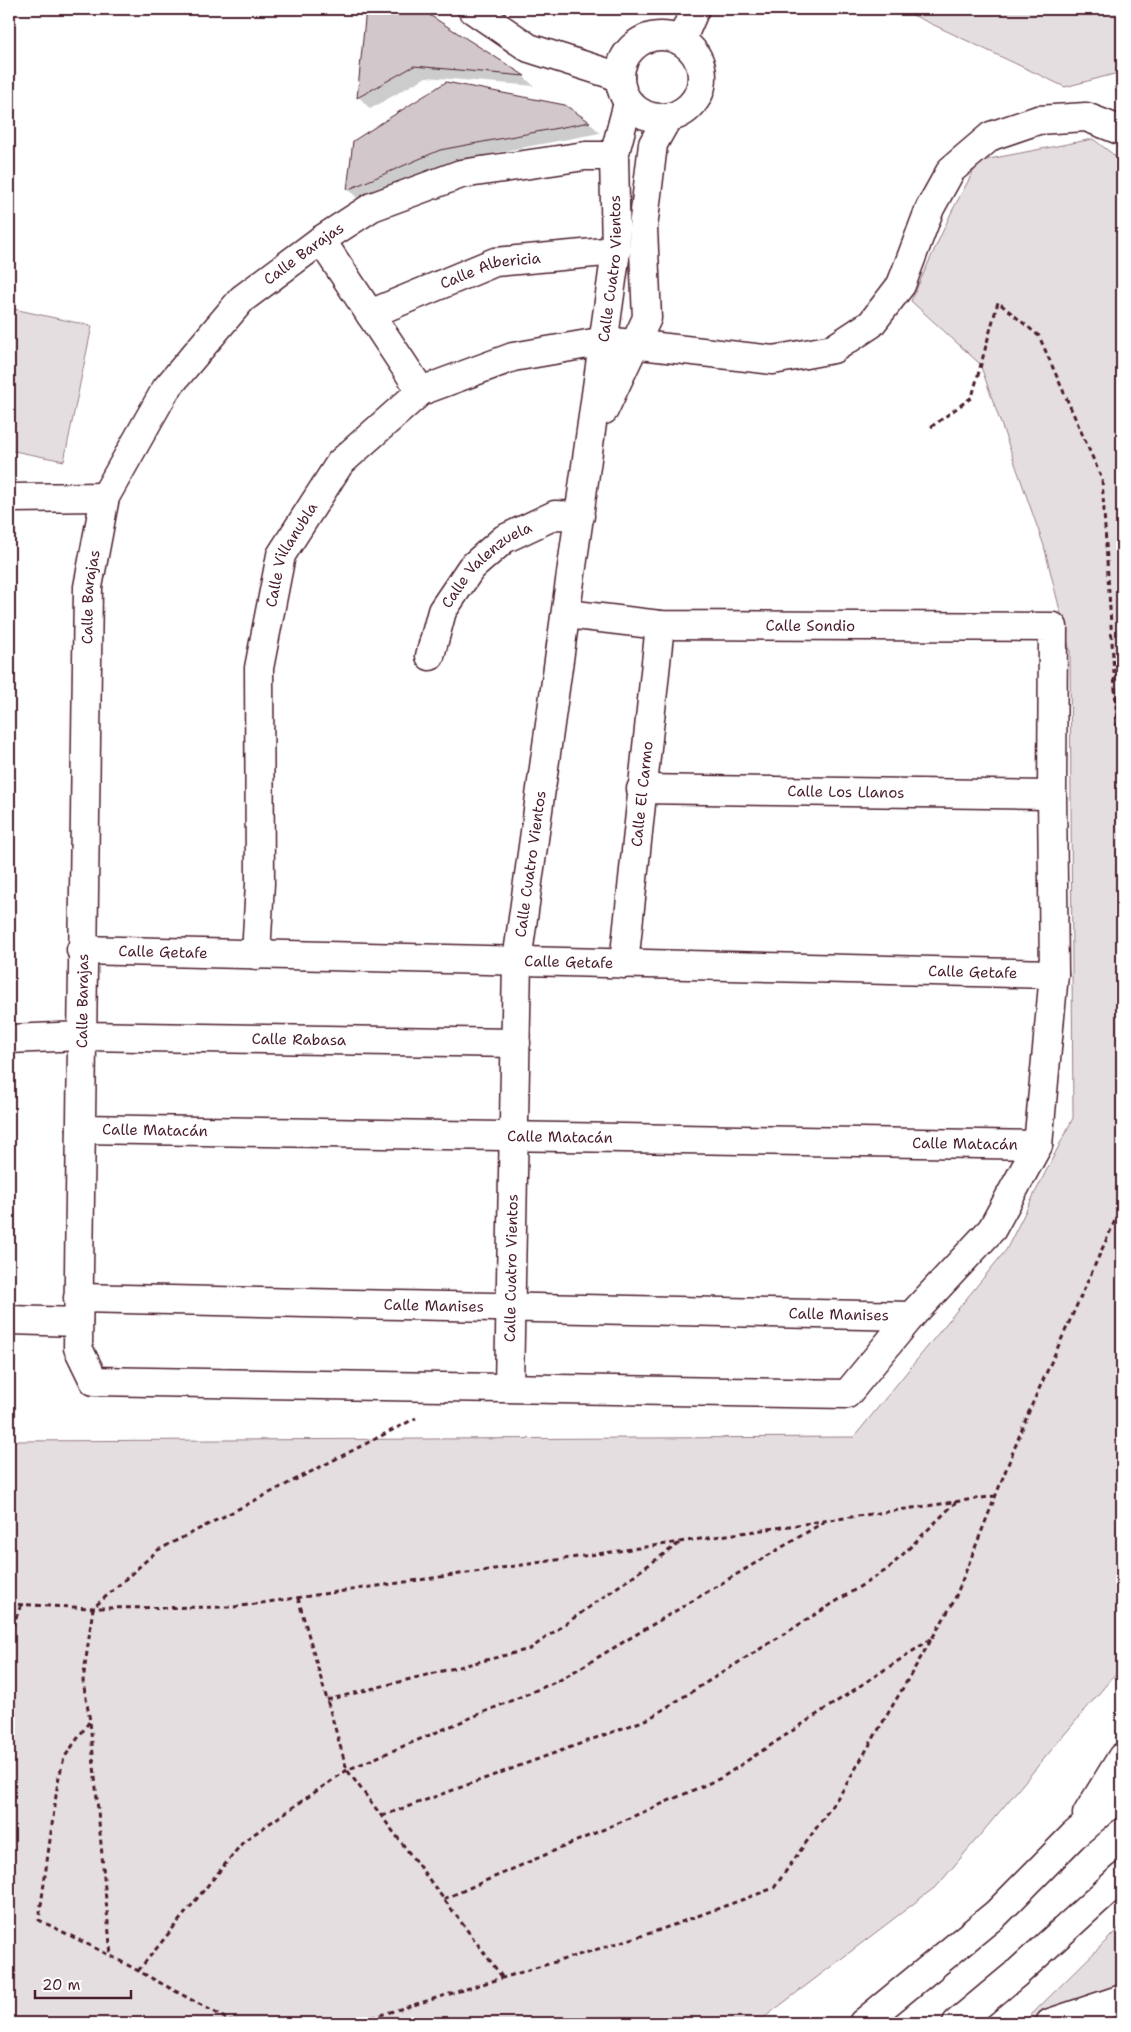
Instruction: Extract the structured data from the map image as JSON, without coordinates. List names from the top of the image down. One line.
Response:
{"streets":{"main road":["Calle Barajas","Calle Cuatro Vientos","Calle Albericia","Calle Villanubla","Calle Valenzuela","Calle Sondio","Calle Los Llanos","Calle El Carmo","Calle Getafe","Calle Rabasa","Calle Matacán","Calle Manises"]},"crossings":[["Calle Barajas","Calle Cuatro Vientos"],["Calle Barajas","Calle Getafe"],["Calle Barajas","Calle Rabasa"],["Calle Barajas","Calle Matacán"],["Calle Barajas","Calle Manises"],["Calle Cuatro Vientos","Calle Albericia"],["Calle Cuatro Vientos","Calle Villanubla"],["Calle Cuatro Vientos","Calle Valenzuela"],["Calle Cuatro Vientos","Calle Sondio"],["Calle Cuatro Vientos","Calle Getafe"],["Calle Cuatro Vientos","Calle Rabasa"],["Calle Cuatro Vientos","Calle Matacán"],["Calle Cuatro Vientos","Calle Manises"],["Calle Villanubla","Calle Getafe"],["Calle Sondio","Calle Los Llanos"],["Calle Sondio","Calle El Carmo"],["Calle Los Llanos","Calle El Carmo"],["Calle El Carmo","Calle Getafe"]],"scale_bar":"20 m"}
